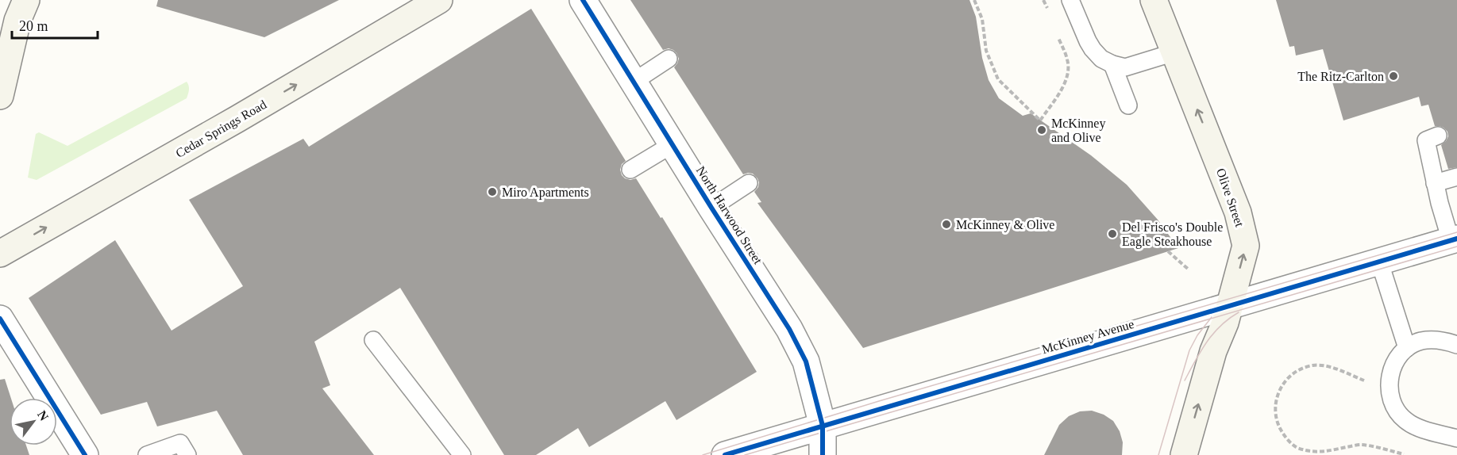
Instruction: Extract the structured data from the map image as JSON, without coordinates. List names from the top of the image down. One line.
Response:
{"streets":{"main road":["Cedar Springs Road","Olive Street"],"street":["North Harwood Street","McKinney Avenue"]},"crossings":[["Olive Street","McKinney Avenue"],["North Harwood Street","McKinney Avenue"]],"one_way":["Cedar Springs Road","Olive Street"],"places":["The Ritz-Carlton","McKinney and Olive","Miro Apartments","McKinney & Olive","Del Frisco's Double Eagle Steakhouse"],"scale_bar":"20 m","north":"top right"}
